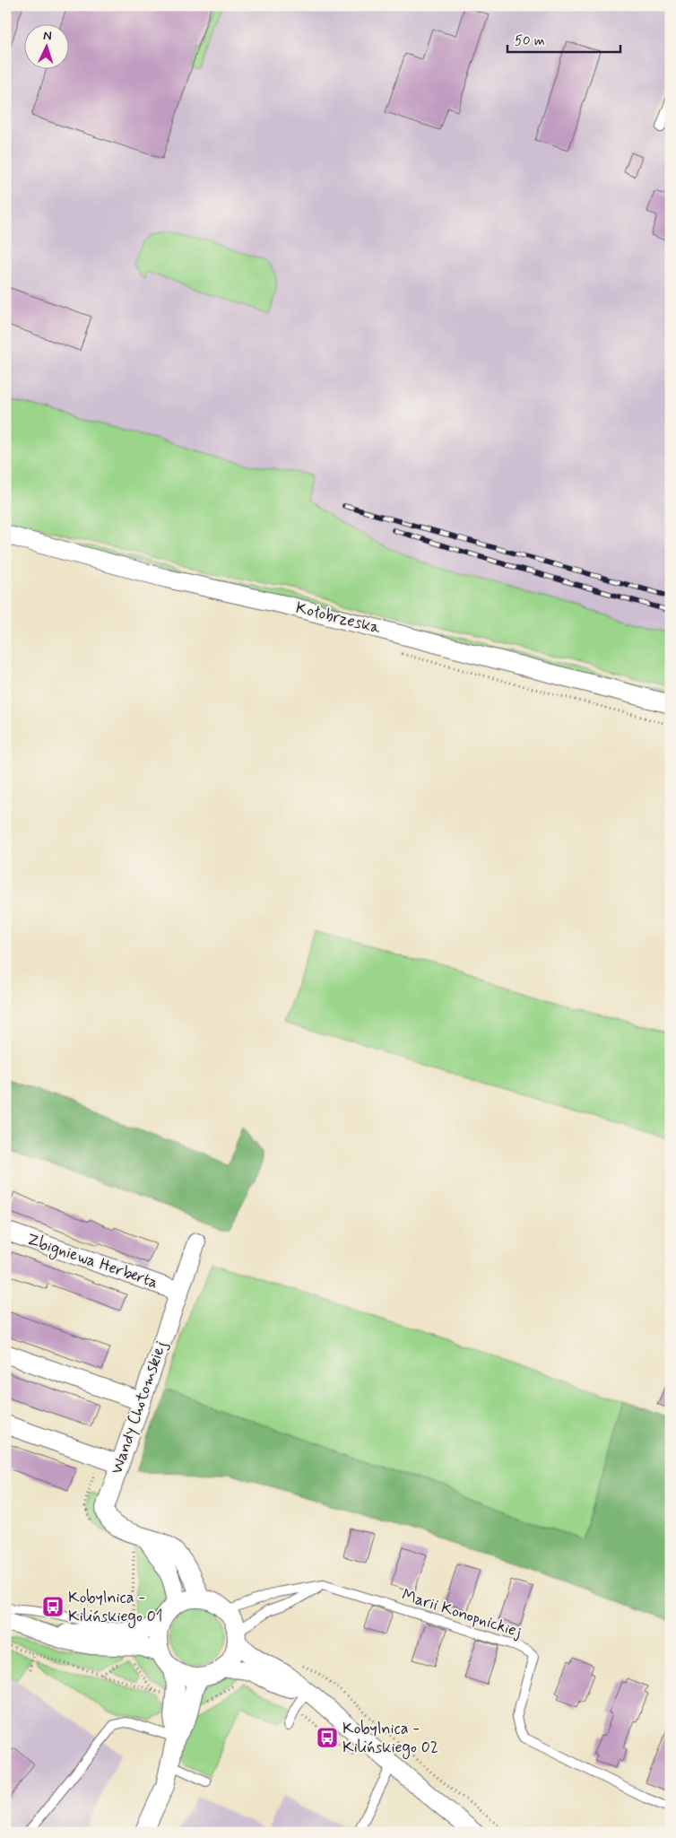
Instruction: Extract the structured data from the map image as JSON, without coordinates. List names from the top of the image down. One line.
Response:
{"streets":{"street":["Kołobrzeska","Zbigniewa Herberta","Wandy Chotomskiej"],"lane":["Marii Konopnickiej"]},"crossings":[["Zbigniewa Herberta","Wandy Chotomskiej"]],"places":{"bus stop":["Kobylnica - Kilińskiego 01","Kobylnica - Kilińskiego 02"]},"scale_bar":"50 m","north":"top"}
